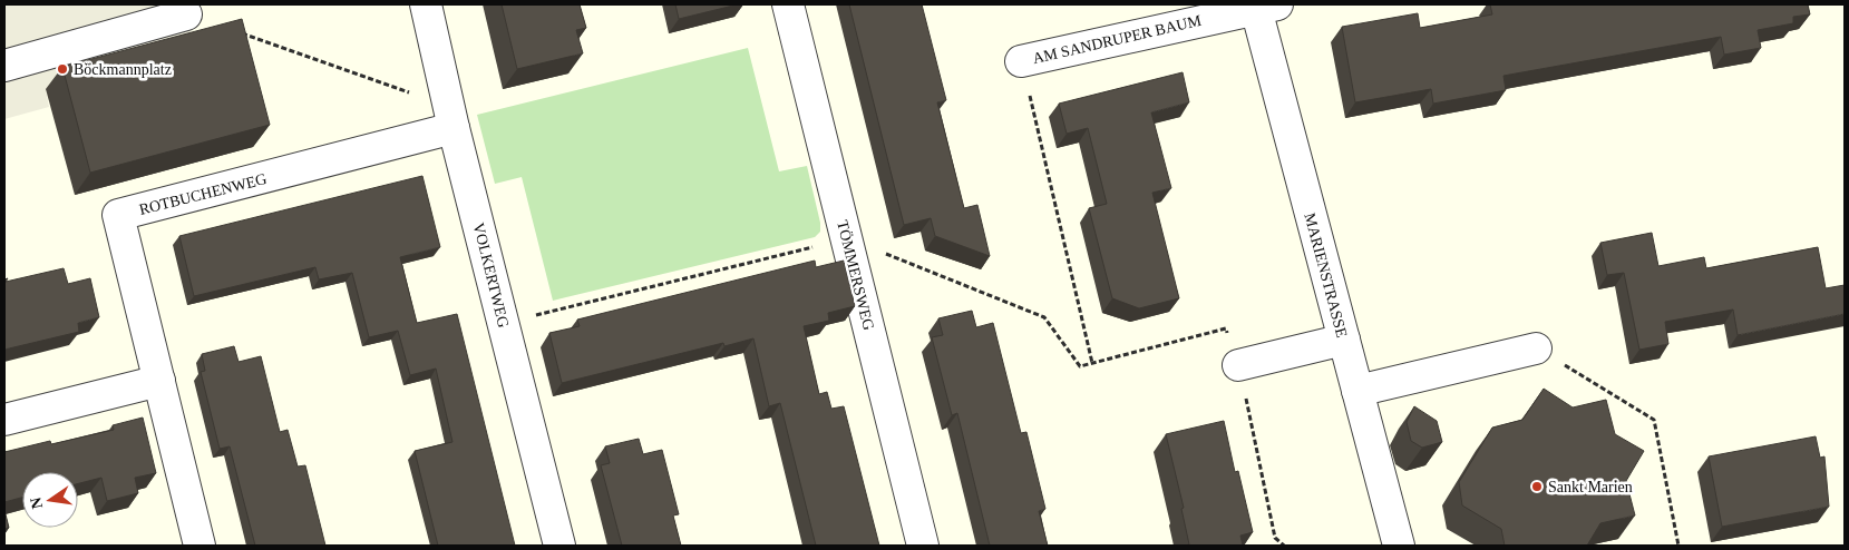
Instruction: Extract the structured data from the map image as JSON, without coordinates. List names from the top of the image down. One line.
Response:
{"streets":{"street":["AM SANDRUPER BAUM","ROTBUCHENWEG","VOLKERTWEG","TÖMMERSWEG","MARIENSTRASSE"]},"crossings":[["AM SANDRUPER BAUM","MARIENSTRASSE"],["ROTBUCHENWEG","VOLKERTWEG"]],"places":["Böckmannplatz","Sankt Marien"],"north":"left"}
